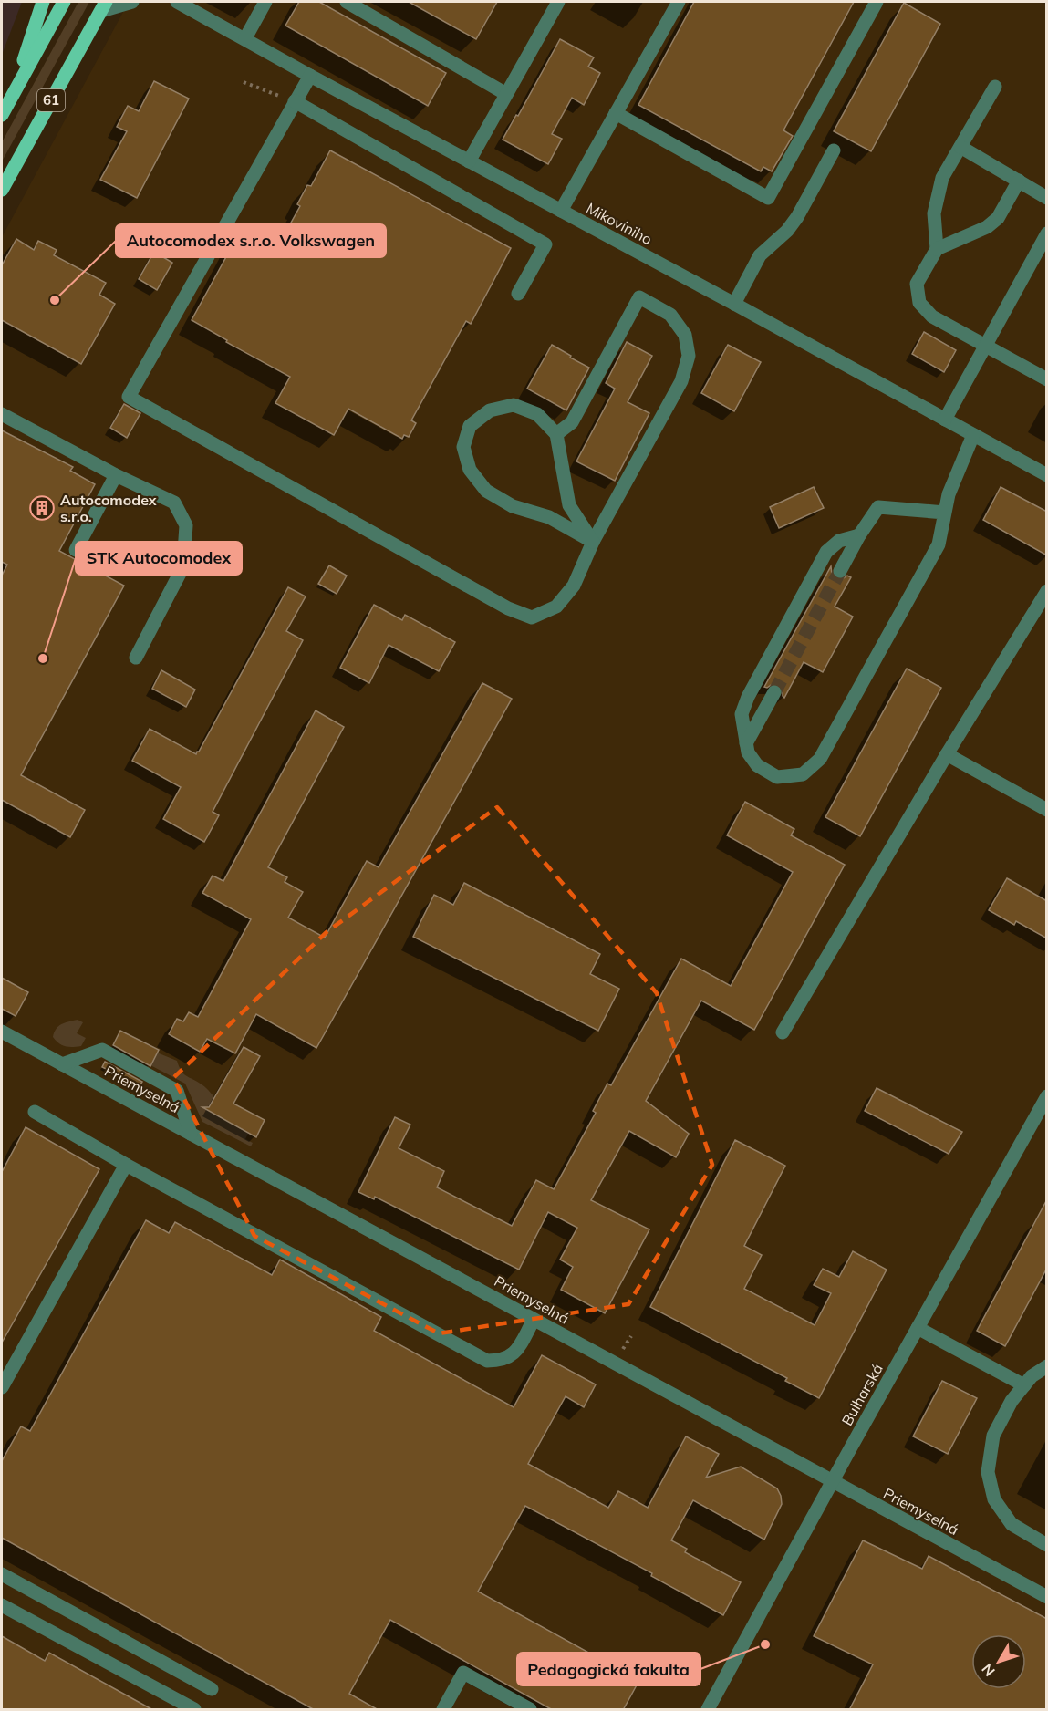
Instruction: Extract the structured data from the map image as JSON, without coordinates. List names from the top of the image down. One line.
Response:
{"streets":{"main road":["61"],"street":["Mikovíniho","Priemyselná","Bulharská"]},"crossings":[["Priemyselná","Bulharská"]],"places":{"other":["Autocomodex s.r.o. Volkswagen","STK Autocomodex","Pedagogická fakulta"],"building":["Autocomodex s.r.o."]},"north":"bottom left"}
